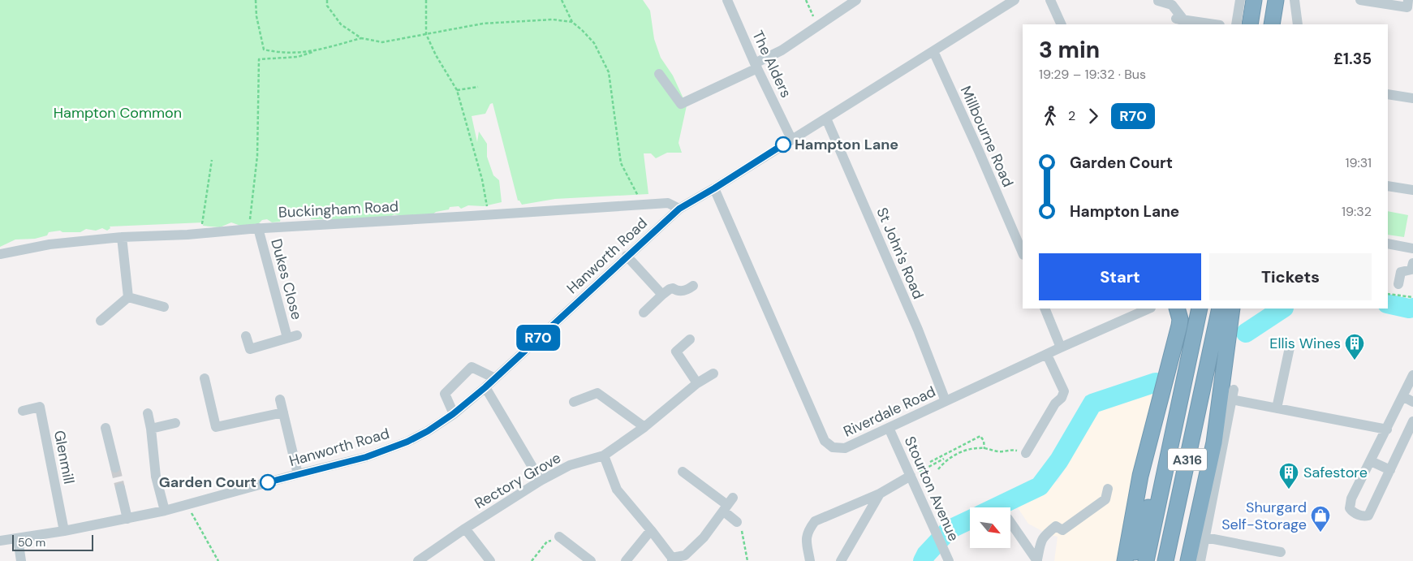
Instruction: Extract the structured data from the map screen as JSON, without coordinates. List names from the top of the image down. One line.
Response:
{"streets":{"highway":["A316"],"street":["The Alders","Millbourne Road","Buckingham Road","St John's Road","Hanworth Road","Dukes Close","Riverdale Road","Glenmill","Rectory Grove","Stourton Avenue"]},"crossings":[["Buckingham Road","Hanworth Road"],["Buckingham Road","Dukes Close"],["St John's Road","Riverdale Road"],["Hanworth Road","Glenmill"],["Riverdale Road","Stourton Avenue"]],"parks":["Hampton Common"],"places":{"other":["Hampton Lane","Garden Court"],"building":["Ellis Wines","Safestore"],"shop":["Shurgard Self-Storage"]},"lines":["bus line R70"],"scale_bar":"50 m","north":"bottom right","page":{"on_map":"R70","heading":["3 min","19:29 – 19:32 · Bus","£1.35"],"legs":["2","R70"],"list":[{"name":"Garden Court","value":"19:31"},{"name":"Hampton Lane","value":"19:32"}],"buttons":["Start","Tickets"],"scale":"50 m"}}
